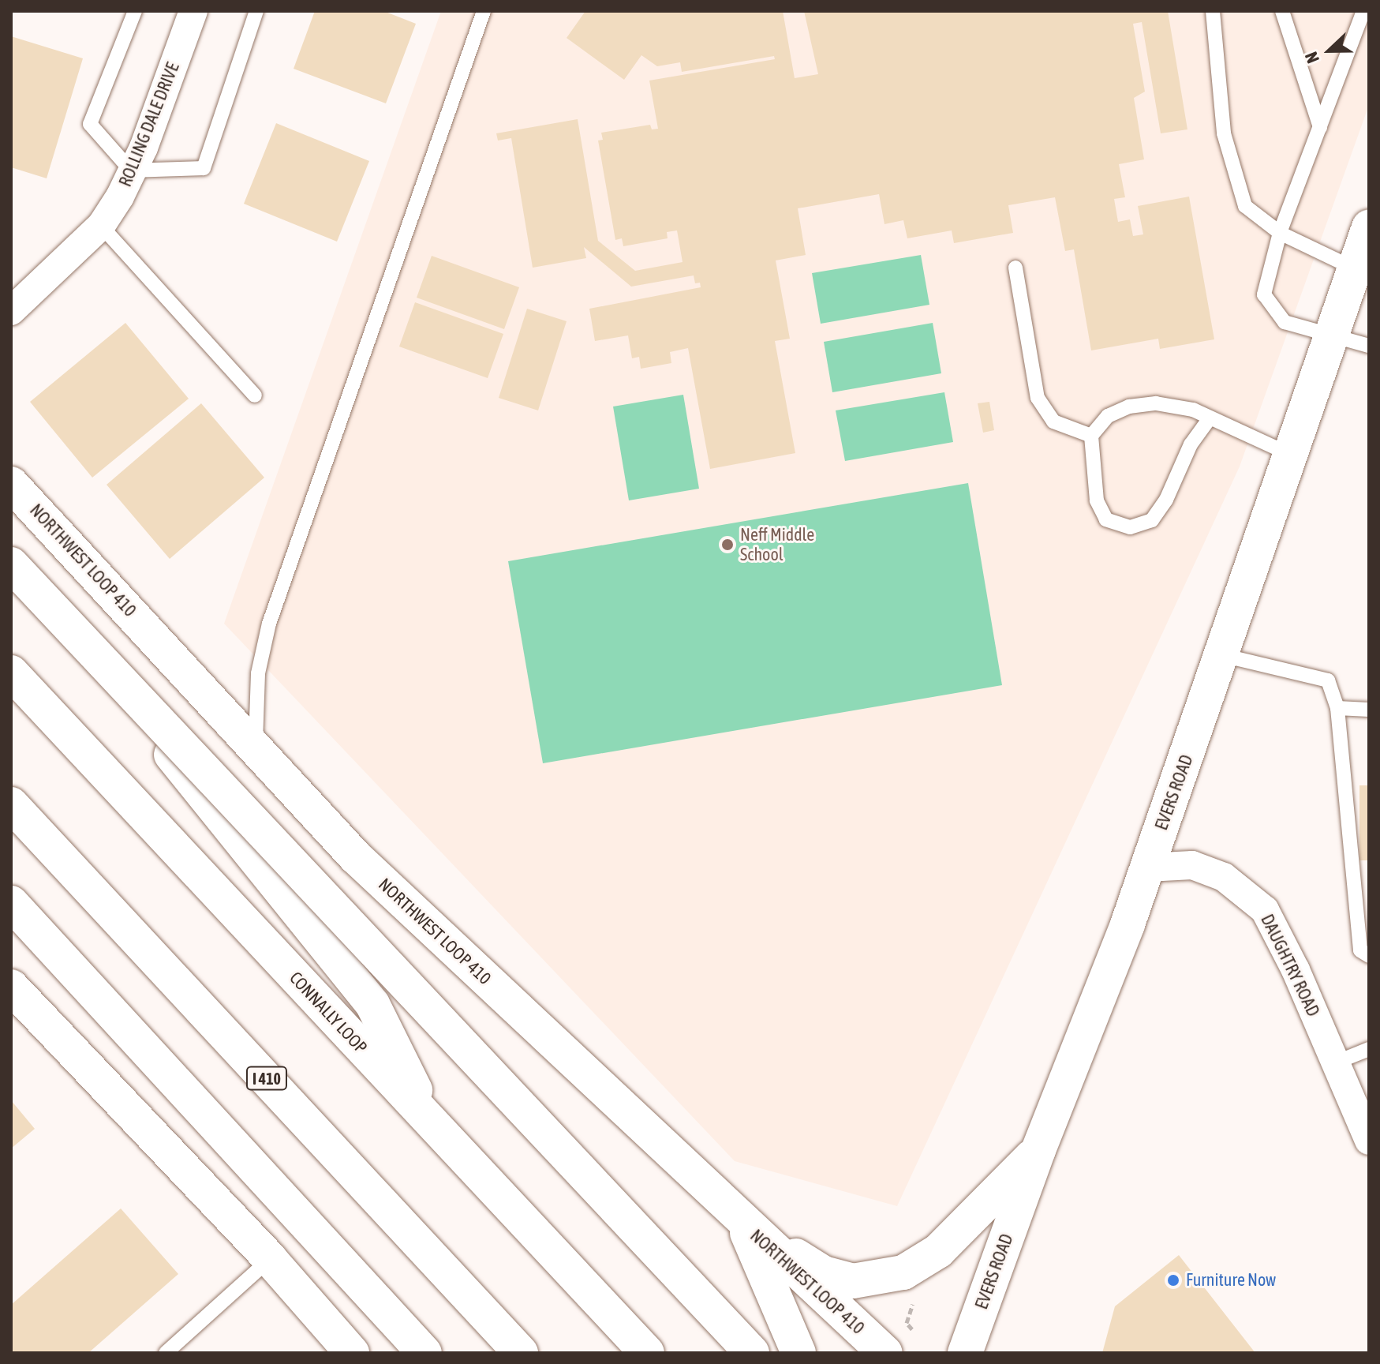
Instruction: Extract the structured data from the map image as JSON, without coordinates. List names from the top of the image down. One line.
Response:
{"streets":{"main road":["NORTHWEST LOOP 410","EVERS ROAD","CONNALLY LOOP","I 410"],"street":["ROLLING DALE DRIVE","DAUGHTRY ROAD"]},"crossings":[["EVERS ROAD","DAUGHTRY ROAD"]],"places":["Neff Middle School","Furniture Now"],"north":"left"}
